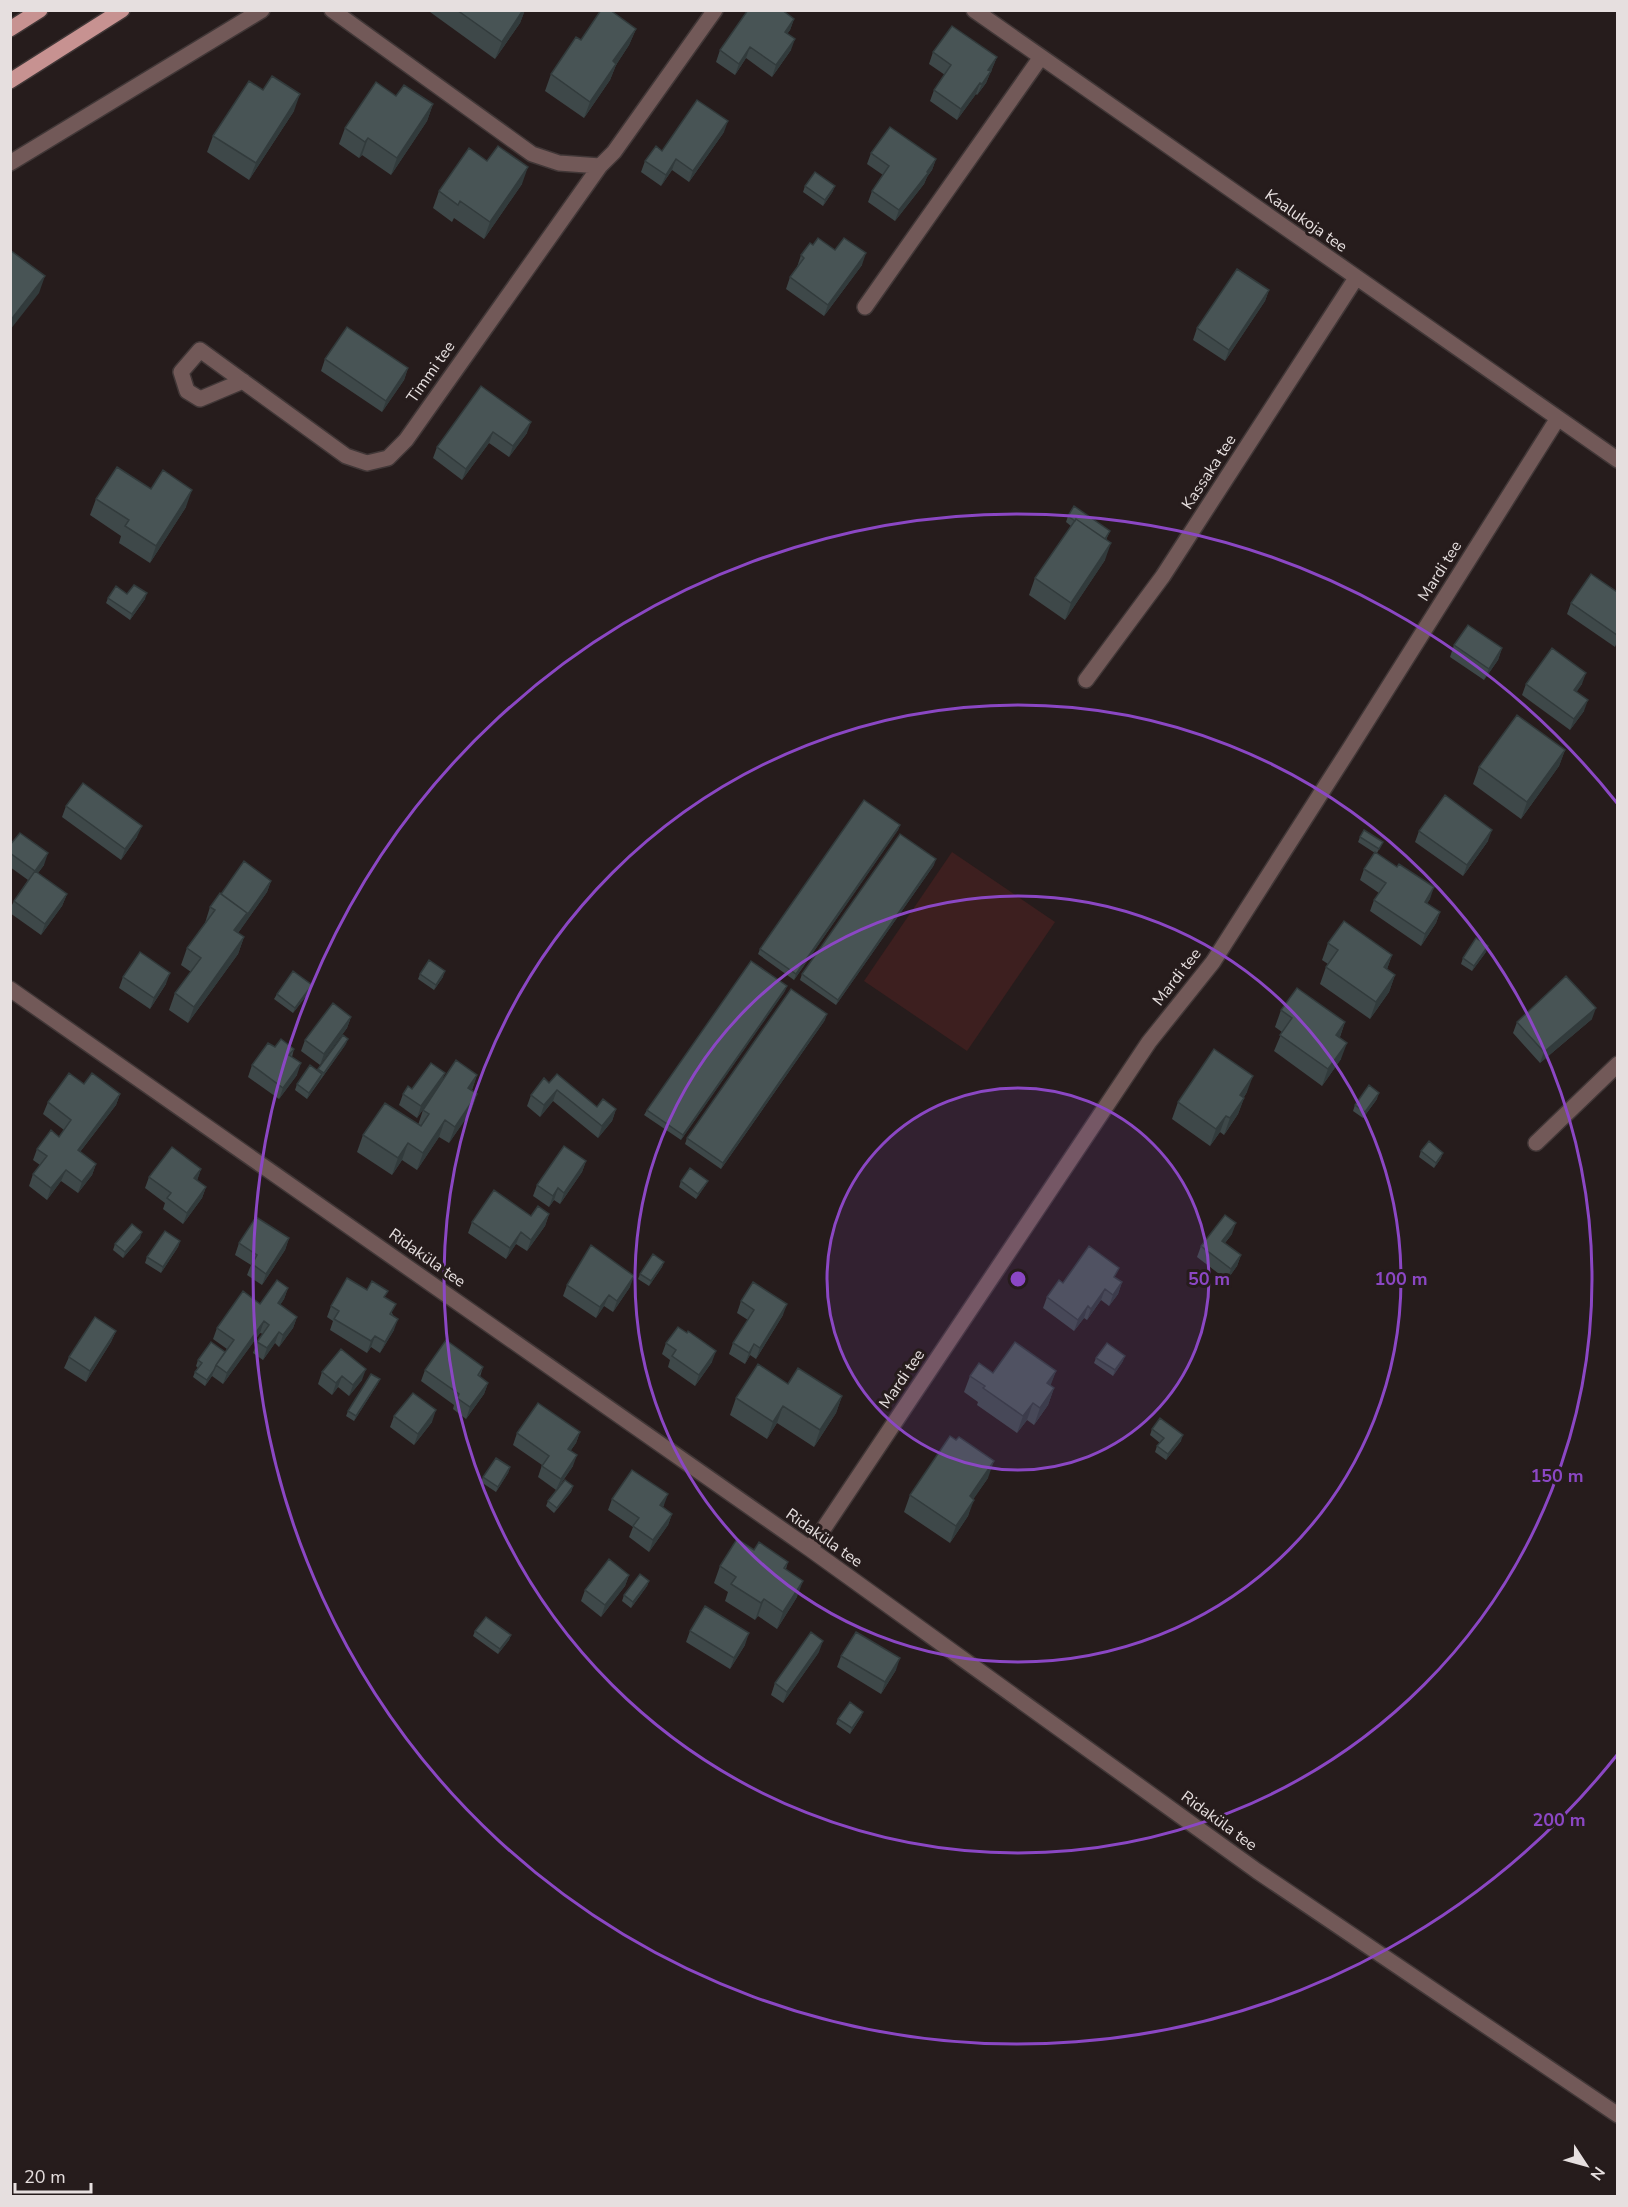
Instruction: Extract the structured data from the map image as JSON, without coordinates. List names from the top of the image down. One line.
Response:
{"streets":{"street":["Kaalukoja tee","Timmi tee","Kassaka tee","Mardi tee","Ridaküla tee"]},"crossings":[["Kaalukoja tee","Kassaka tee"],["Kaalukoja tee","Mardi tee"],["Mardi tee","Ridaküla tee"]],"scale_bar":"20 m","north":"bottom right","rings":["50 m","100 m","150 m","200 m"]}
